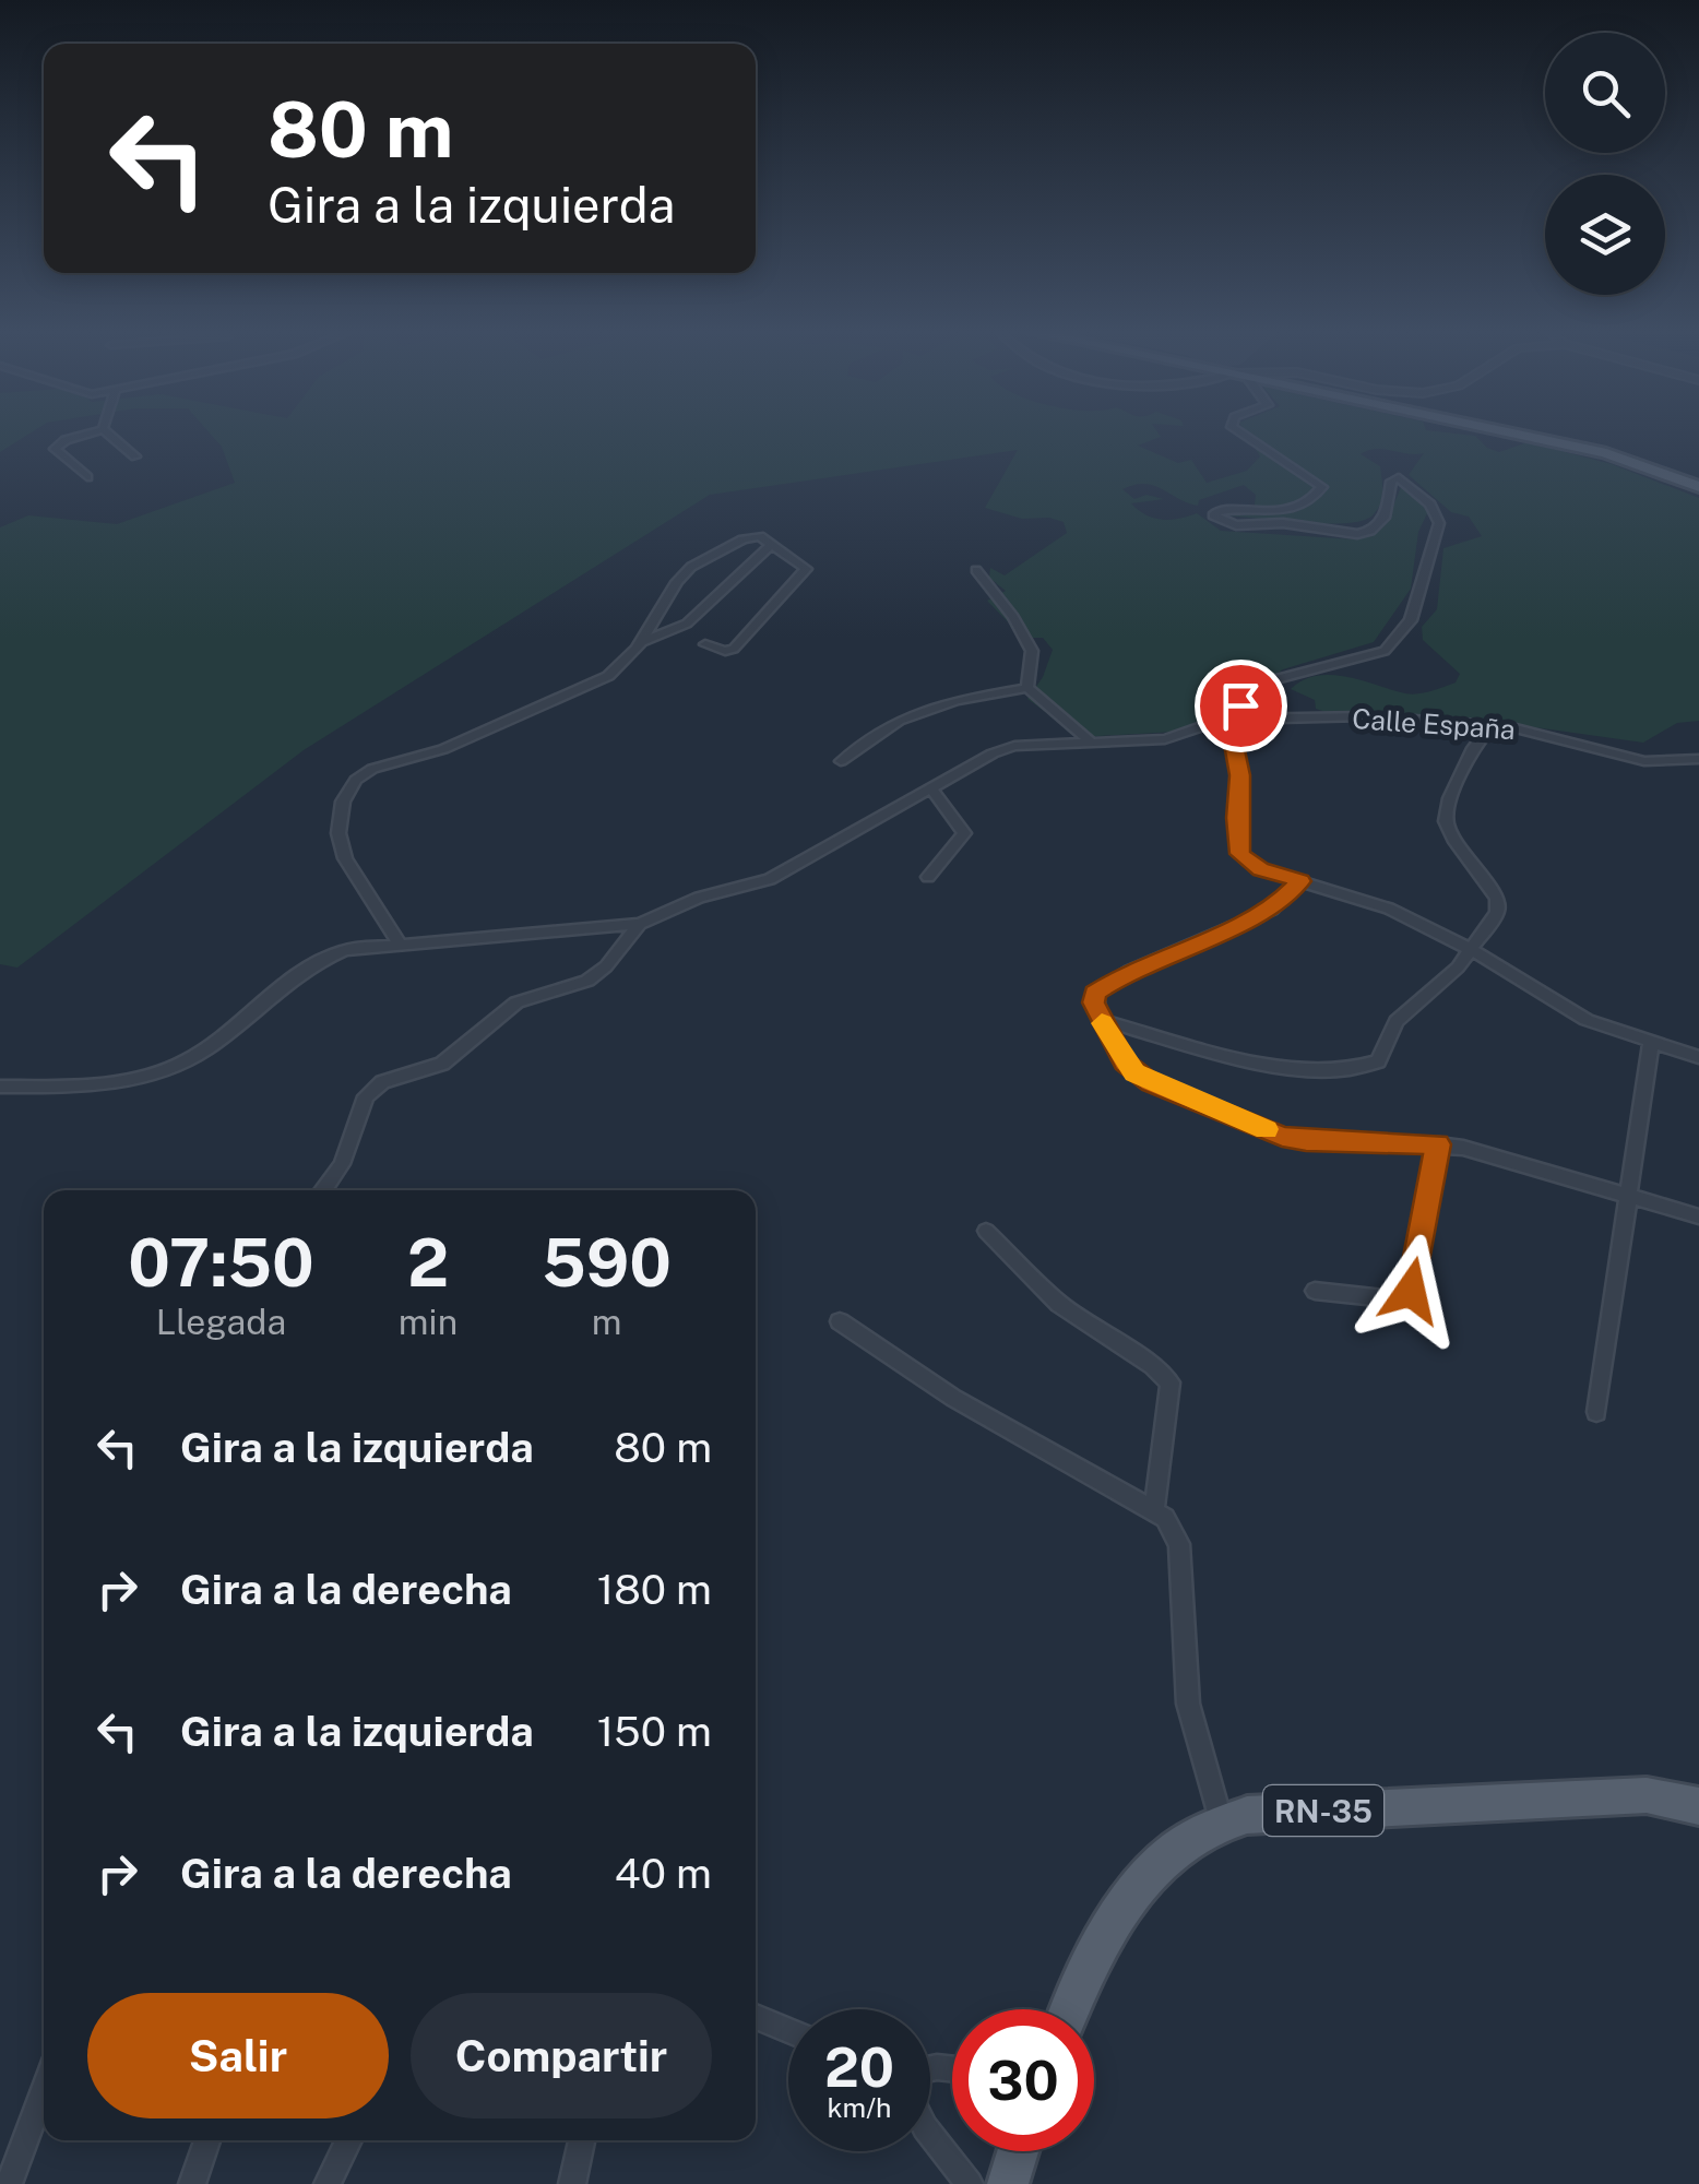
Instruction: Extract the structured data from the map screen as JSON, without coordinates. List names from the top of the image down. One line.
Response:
{"streets":{"main road":["RN-35"],"street":["Calle España"]},"page":{"turn":["80 m","Gira a la izquierda"],"eta":["07:50","Llegada","2","min","590","m"],"list":[{"name":"Gira a la izquierda","value":"80 m"},{"name":"Gira a la derecha","value":"180 m"},{"name":"Gira a la izquierda","value":"150 m"},{"name":"Gira a la derecha","value":"40 m"}],"buttons":["Salir","Compartir"],"speed":"20 km/h","limit":"30"}}
